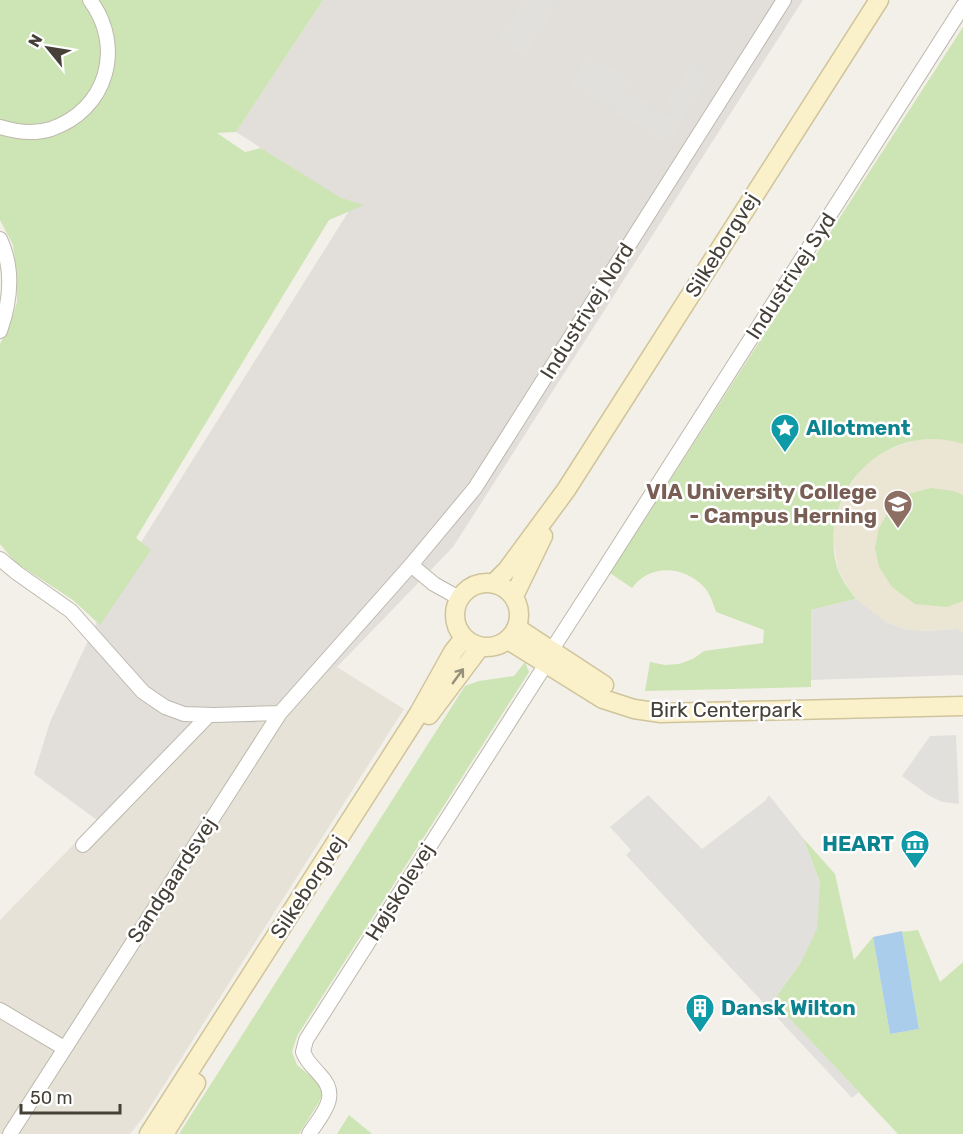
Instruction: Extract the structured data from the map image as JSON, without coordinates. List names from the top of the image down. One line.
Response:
{"streets":{"main road":["Silkeborgvej","Birk Centerpark"],"street":["Industrivej Syd","Industrivej Nord","Sandgaardsvej","Højskolevej"]},"crossings":[["Silkeborgvej","Birk Centerpark"],["Industrivej Syd","Birk Centerpark"],["Industrivej Syd","Højskolevej"],["Industrivej Nord","Sandgaardsvej"],["Birk Centerpark","Højskolevej"]],"places":{"place":["Allotment"],"school or university":["VIA University College - Campus Herning"],"museum":["HEART"],"building":["Dansk Wilton"]},"scale_bar":"50 m","north":"top left"}
